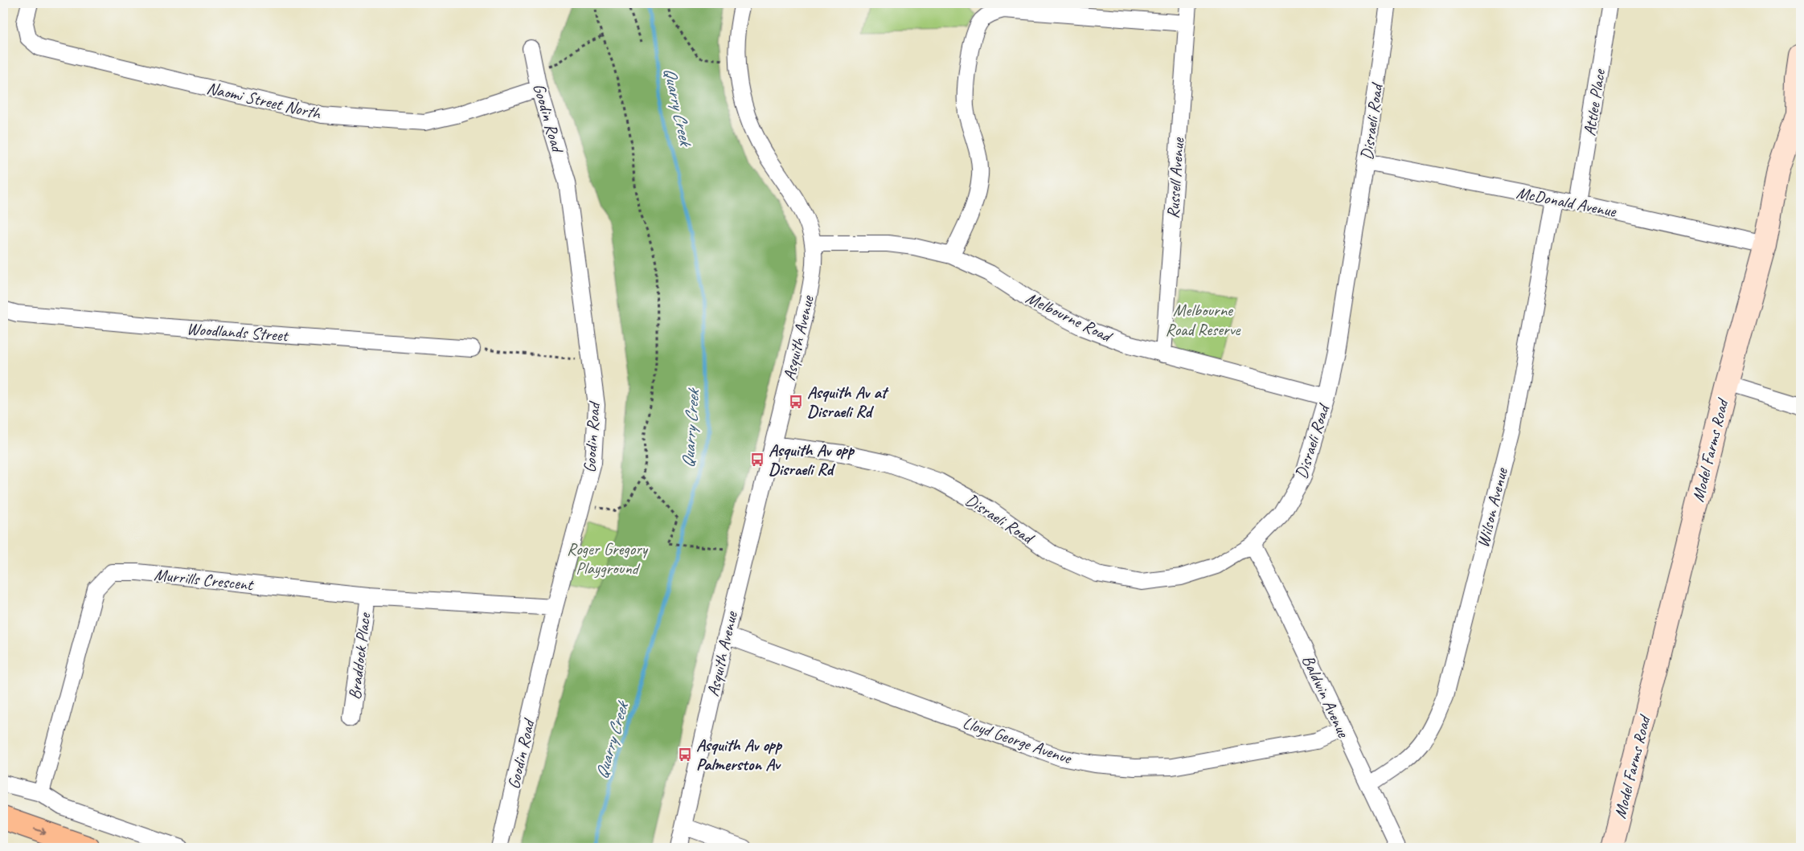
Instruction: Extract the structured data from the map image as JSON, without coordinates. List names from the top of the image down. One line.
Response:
{"streets":{"street":["Naomi Street North","Attlee Place","Goodin Road","Disraeli Road","Russell Avenue","McDonald Avenue","Melbourne Road","Woodlands Street","Asquith Avenue","Model Farms Road","Wilson Avenue","Murrills Crescent","Braddock Place","Baldwin Avenue","Lloyd George Avenue"]},"crossings":[["Naomi Street North","Goodin Road"],["Attlee Place","McDonald Avenue"],["Goodin Road","Murrills Crescent"],["Disraeli Road","McDonald Avenue"],["Disraeli Road","Melbourne Road"],["Disraeli Road","Asquith Avenue"],["Disraeli Road","Baldwin Avenue"],["Russell Avenue","Melbourne Road"],["McDonald Avenue","Model Farms Road"],["McDonald Avenue","Wilson Avenue"],["Melbourne Road","Asquith Avenue"],["Asquith Avenue","Lloyd George Avenue"],["Wilson Avenue","Baldwin Avenue"],["Murrills Crescent","Braddock Place"],["Baldwin Avenue","Lloyd George Avenue"]],"water":["Quarry Creek"],"parks":["Melbourne Road Reserve","Roger Gregory Playground"],"places":{"bus stop":["Asquith Av at Disraeli Rd","Asquith Av opp Disraeli Rd","Asquith Av opp Palmerston Av"]}}
